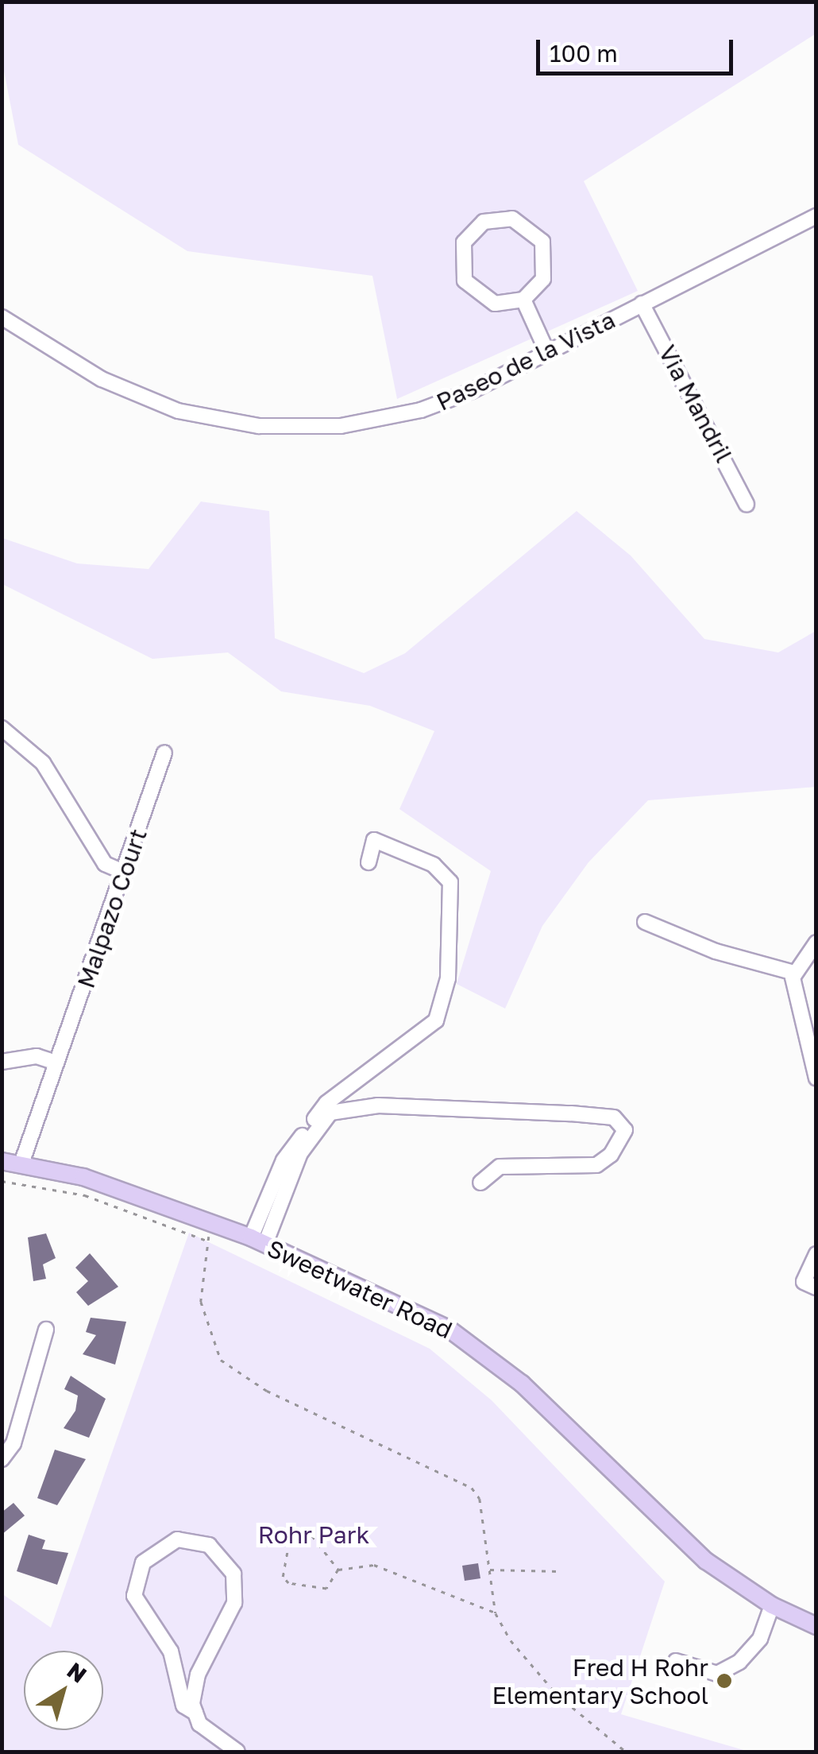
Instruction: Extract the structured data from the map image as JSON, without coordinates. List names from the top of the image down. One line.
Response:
{"streets":{"main road":["Sweetwater Road"],"street":["Paseo de la Vista","Via Mandril","Malpazo Court"]},"crossings":[["Paseo de la Vista","Via Mandril"],["Malpazo Court","Sweetwater Road"]],"parks":["Rohr Park"],"places":["Fred H Rohr Elementary School"],"scale_bar":"100 m","north":"top right"}
